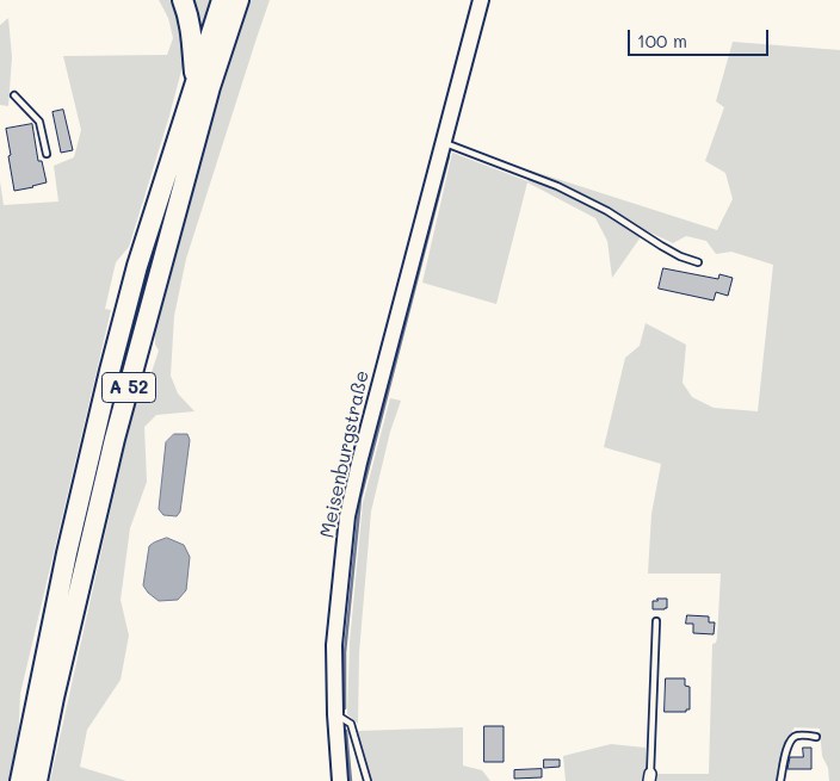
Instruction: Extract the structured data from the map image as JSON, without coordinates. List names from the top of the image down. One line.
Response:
{"streets":{"highway":["A 52"],"main road":["Meisenburgstraße"]},"scale_bar":"100 m"}
